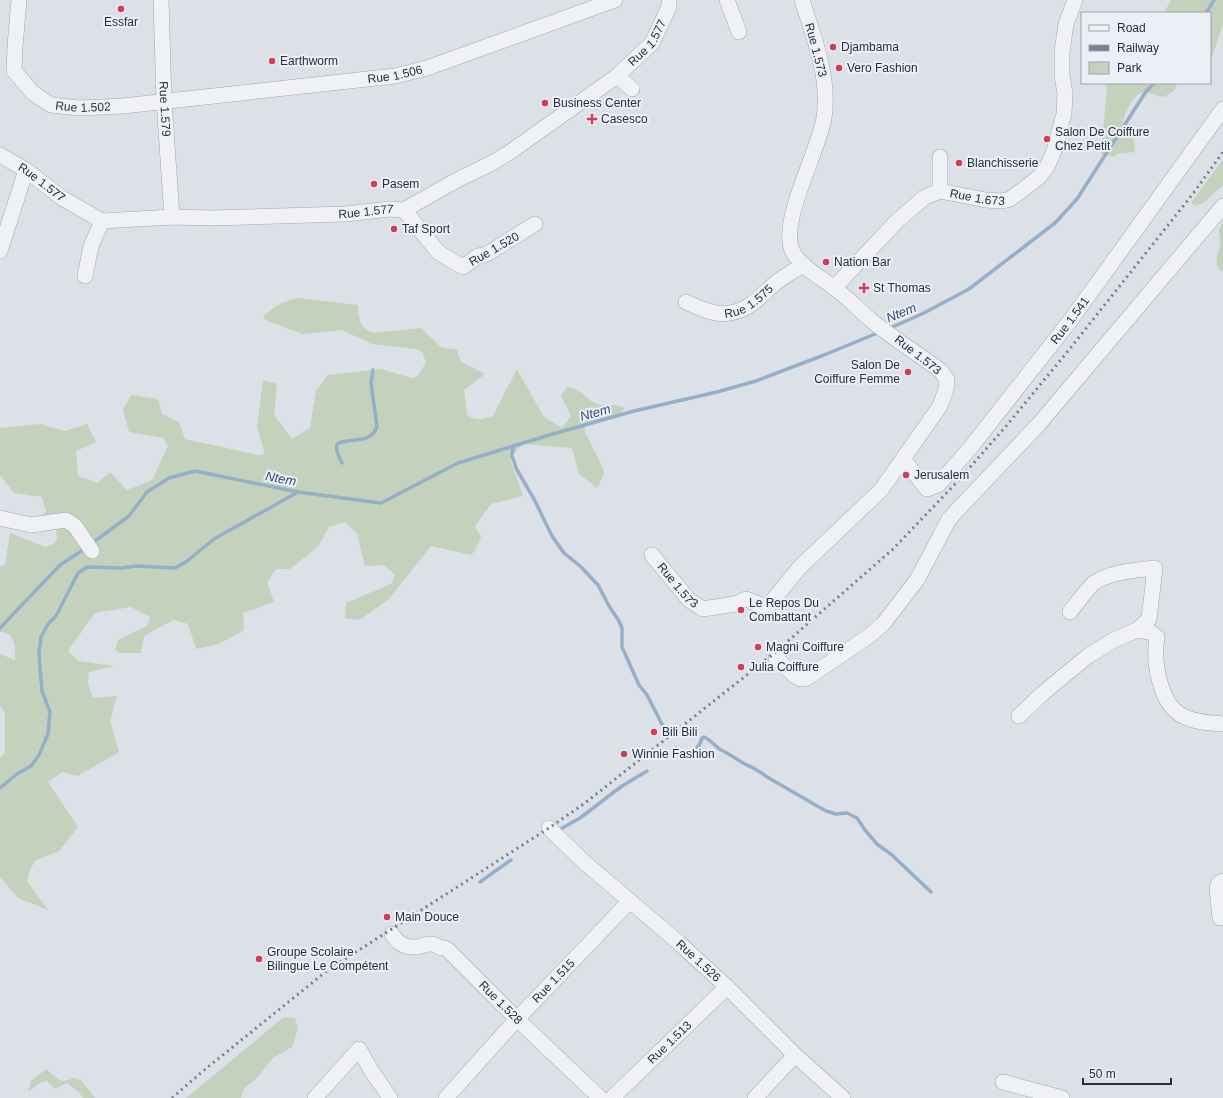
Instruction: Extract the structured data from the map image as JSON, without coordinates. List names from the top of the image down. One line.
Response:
{"streets":{"street":["Rue 1.577","Rue 1.573","Rue 1.506","Rue 1.502","Rue 1.579","Rue 1.673","Rue 1.520","Rue 1.575","Rue 1.541","Rue 1.526","Rue 1.515","Rue 1.528","Rue 1.513"]},"crossings":[["Rue 1.577","Rue 1.579"],["Rue 1.577","Rue 1.520"],["Rue 1.573","Rue 1.673"],["Rue 1.573","Rue 1.575"],["Rue 1.573","Rue 1.541"],["Rue 1.506","Rue 1.502"],["Rue 1.506","Rue 1.579"],["Rue 1.502","Rue 1.579"],["Rue 1.526","Rue 1.515"],["Rue 1.526","Rue 1.513"],["Rue 1.515","Rue 1.528"]],"water":["Ntem"],"places":{"other":["Essfar","Djambama","Earthworm","Vero Fashion","Business Center","Salon De Coiffure Chez Petit","Blanchisserie","Pasem","Taf Sport","Nation Bar","Salon De Coiffure Femme","Jerusalem","Le Repos Du Combattant","Magni Coiffure","Julia Coiffure","Bili Bili","Winnie Fashion","Main Douce","Groupe Scolaire Bilingue Le Compétent"],"health":["Casesco","St Thomas"]},"legend":["Road","Railway","Park"],"scale_bar":"50 m"}
